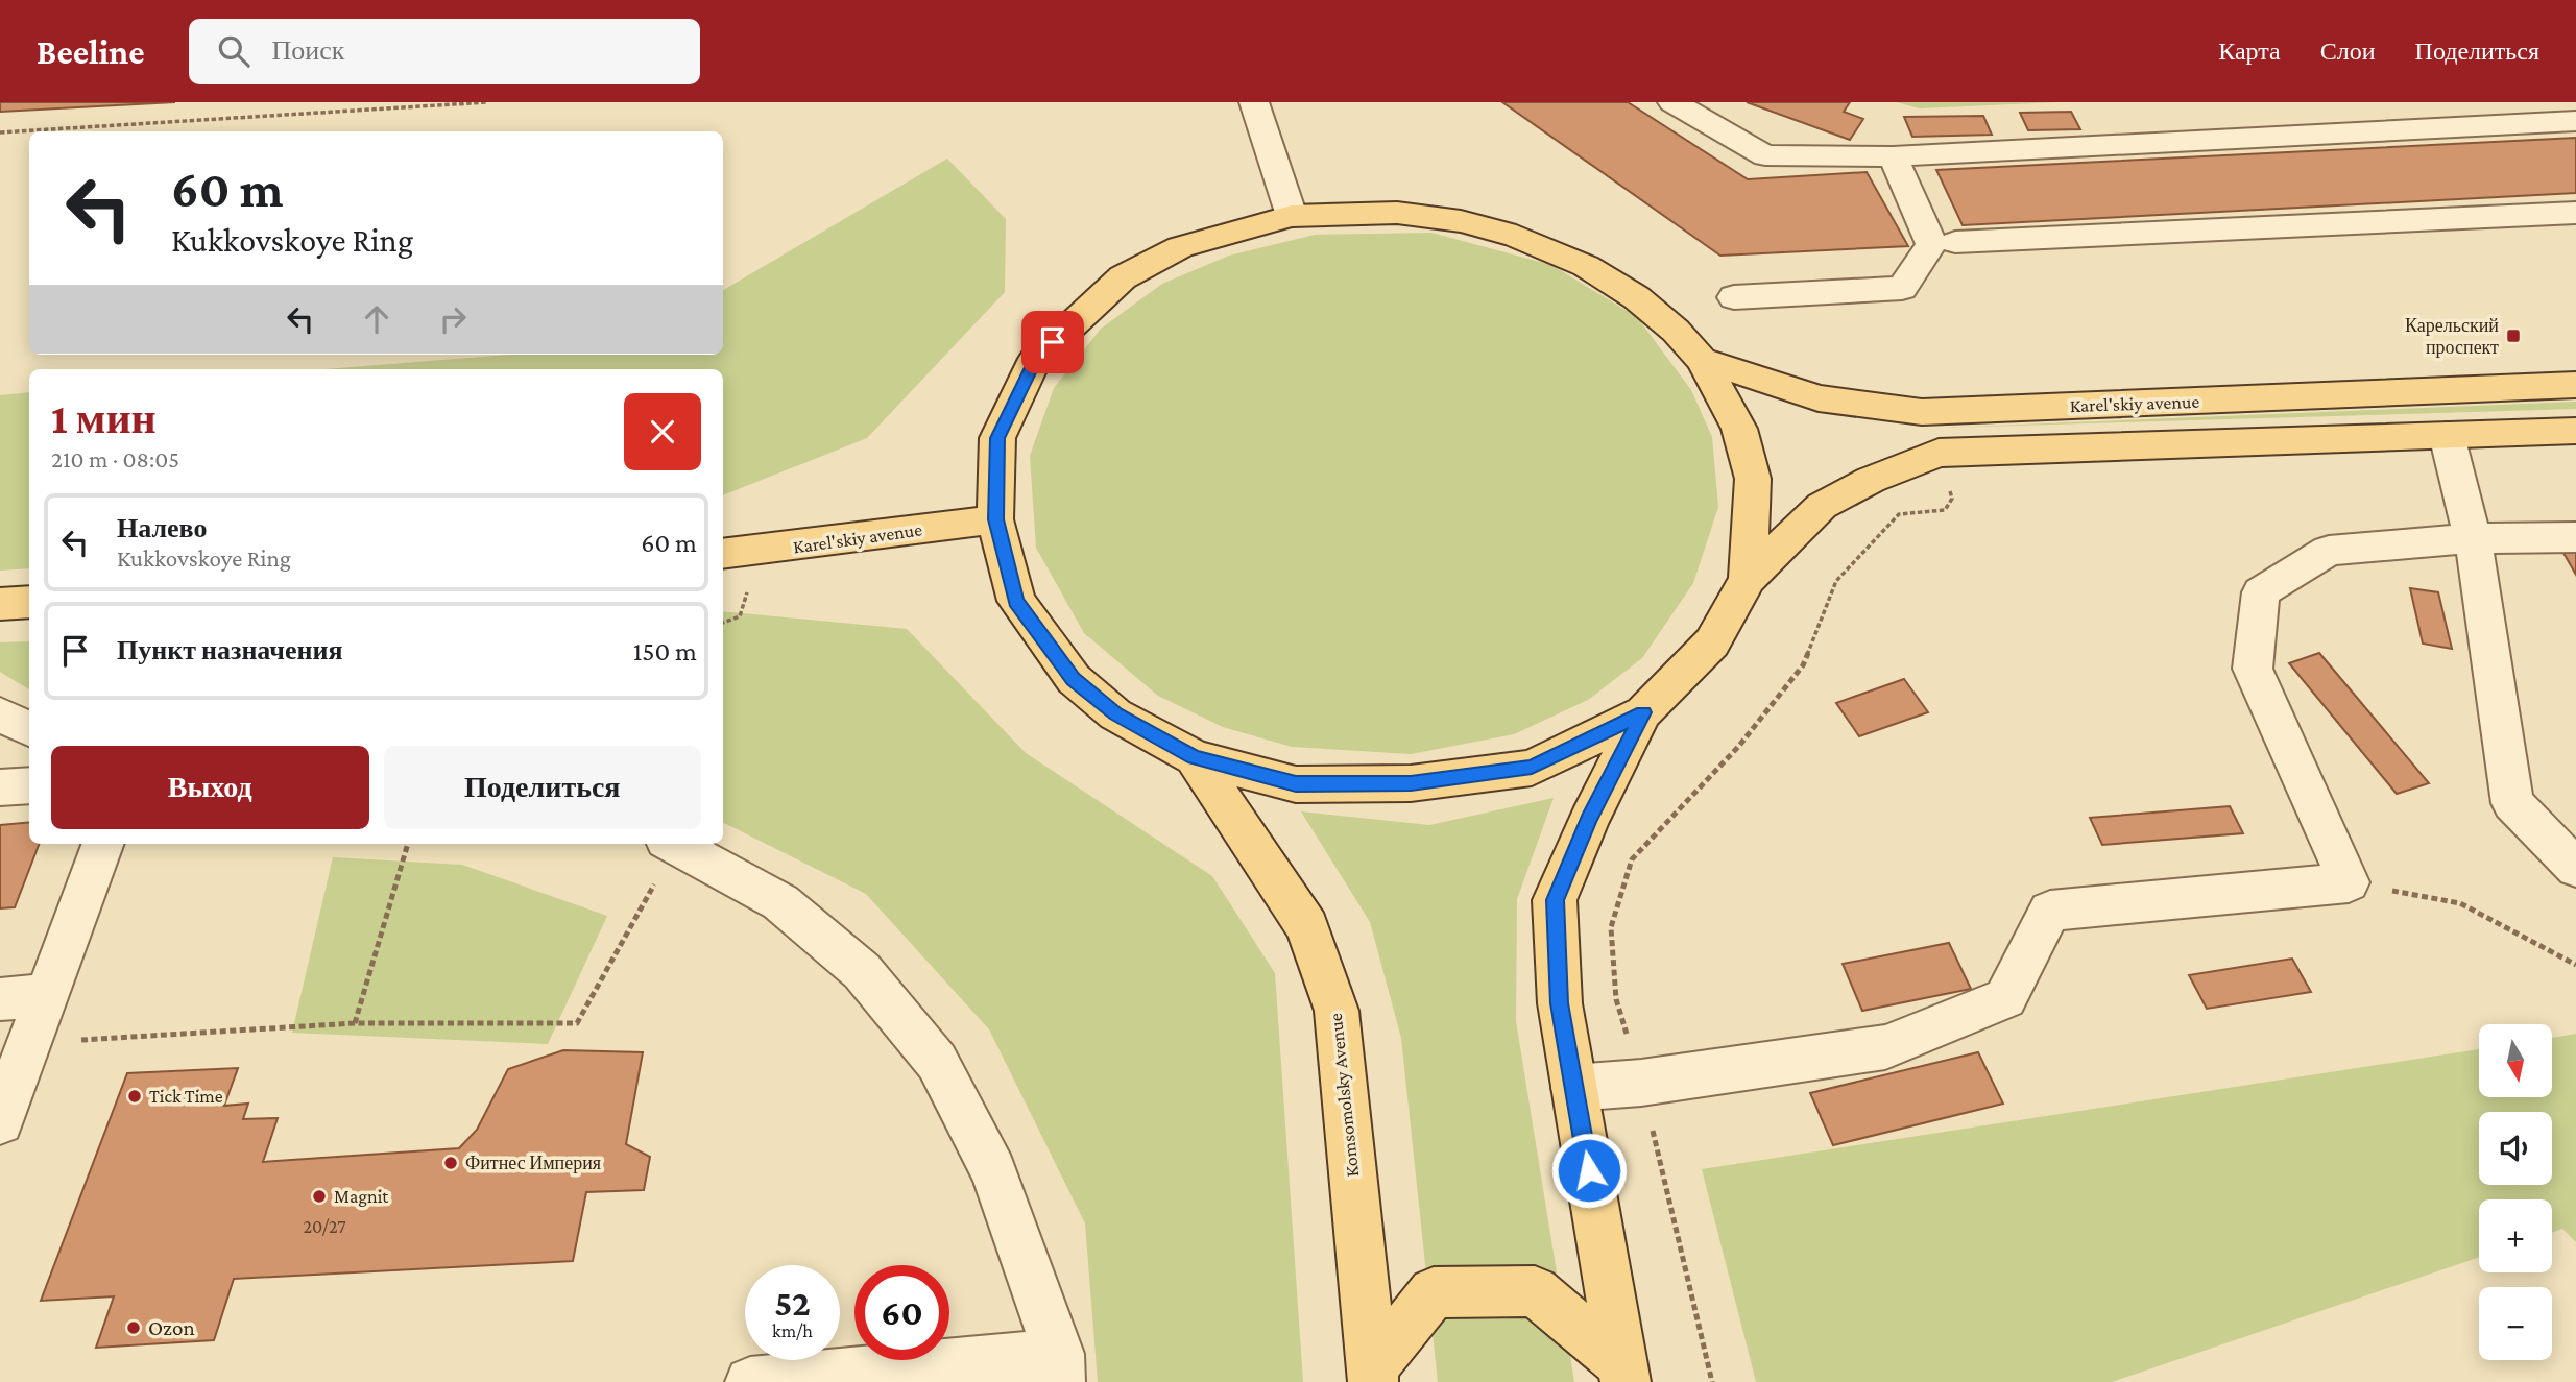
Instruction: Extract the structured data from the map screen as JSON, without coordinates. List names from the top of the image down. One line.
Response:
{"streets":{"main road":["Karel'skiy avenue","Komsomolsky Avenue"]},"places":{"transit":["Карельский проспект"],"other":["Tick Time","Фитнес Империя","Magnit","Ozon"]},"house_numbers":["20/27"],"north":"bottom","page":{"header":"Beeline","search":"Поиск","nav":["Карта","Слои","Поделиться"],"turn":["60 m","Kukkovskoye Ring"],"heading":["1 мин","210 m · 08:05"],"list":[{"name":"Налево","note":"Kukkovskoye Ring","value":"60 m"},{"name":"Пункт назначения","value":"150 m"}],"buttons":["Выход","Поделиться"],"map_buttons":["+","−"],"speed":"52 km/h","limit":"60"}}
